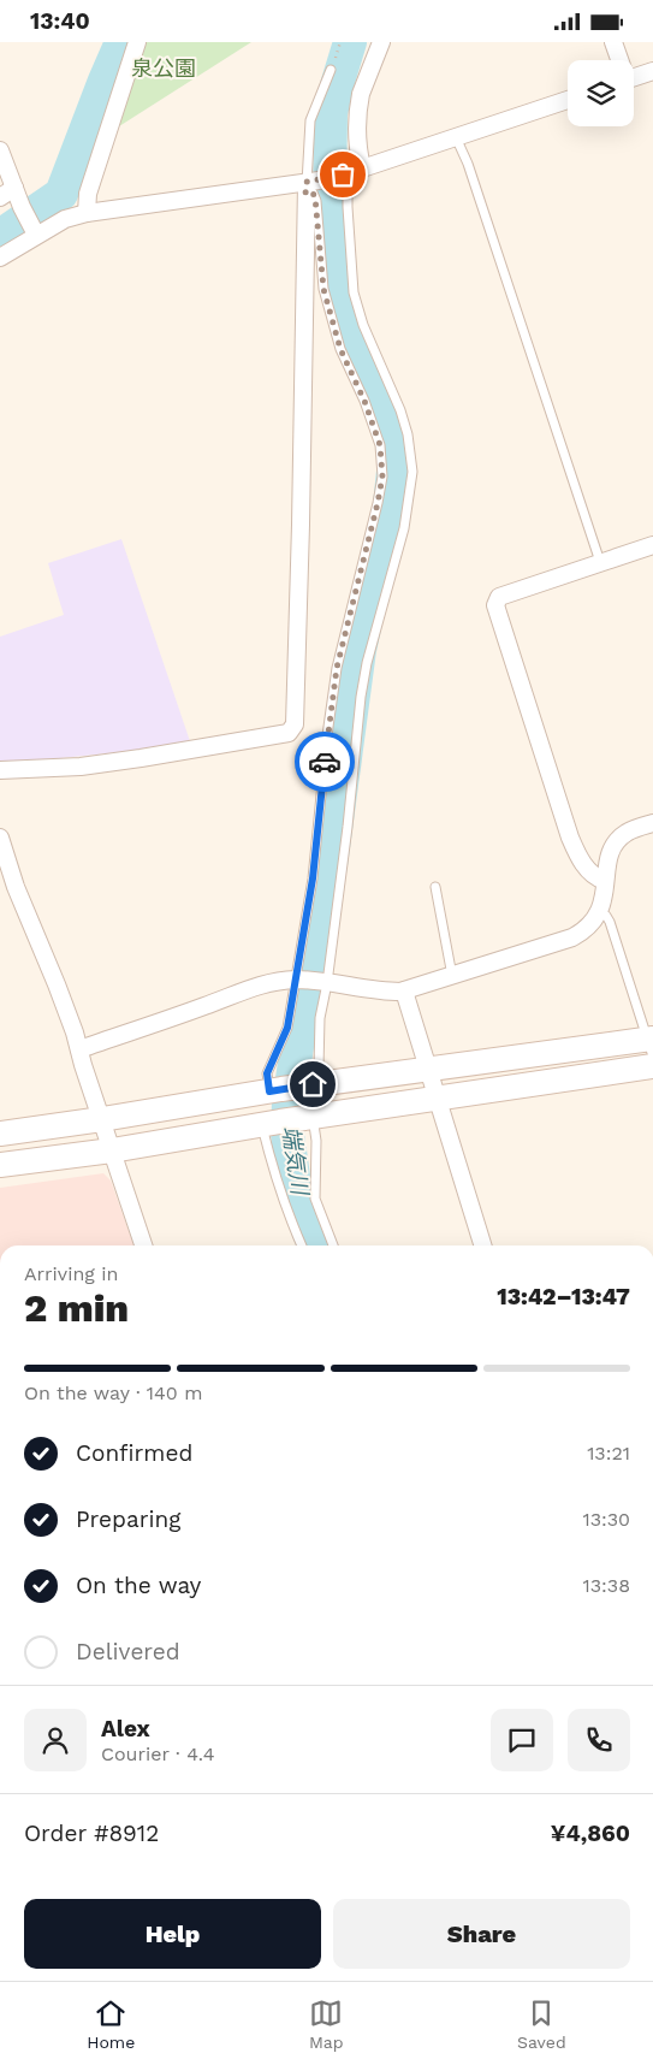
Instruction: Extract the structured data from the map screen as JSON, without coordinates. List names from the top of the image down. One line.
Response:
{"water":["端気川"],"parks":["泉公園"],"page":{"status":"13:40","heading":["2 min","Arriving in","13:42–13:47"],"panel":["Alex","Courier · 4.4","Order #8912","¥4,860"],"bar":"On the way · 140 m","list":[["Confirmed","13:21"],["Preparing","13:30"],["On the way","13:38"],"Delivered"],"buttons":["Help","Share"],"tabs":["Home","Map","Saved"]}}
